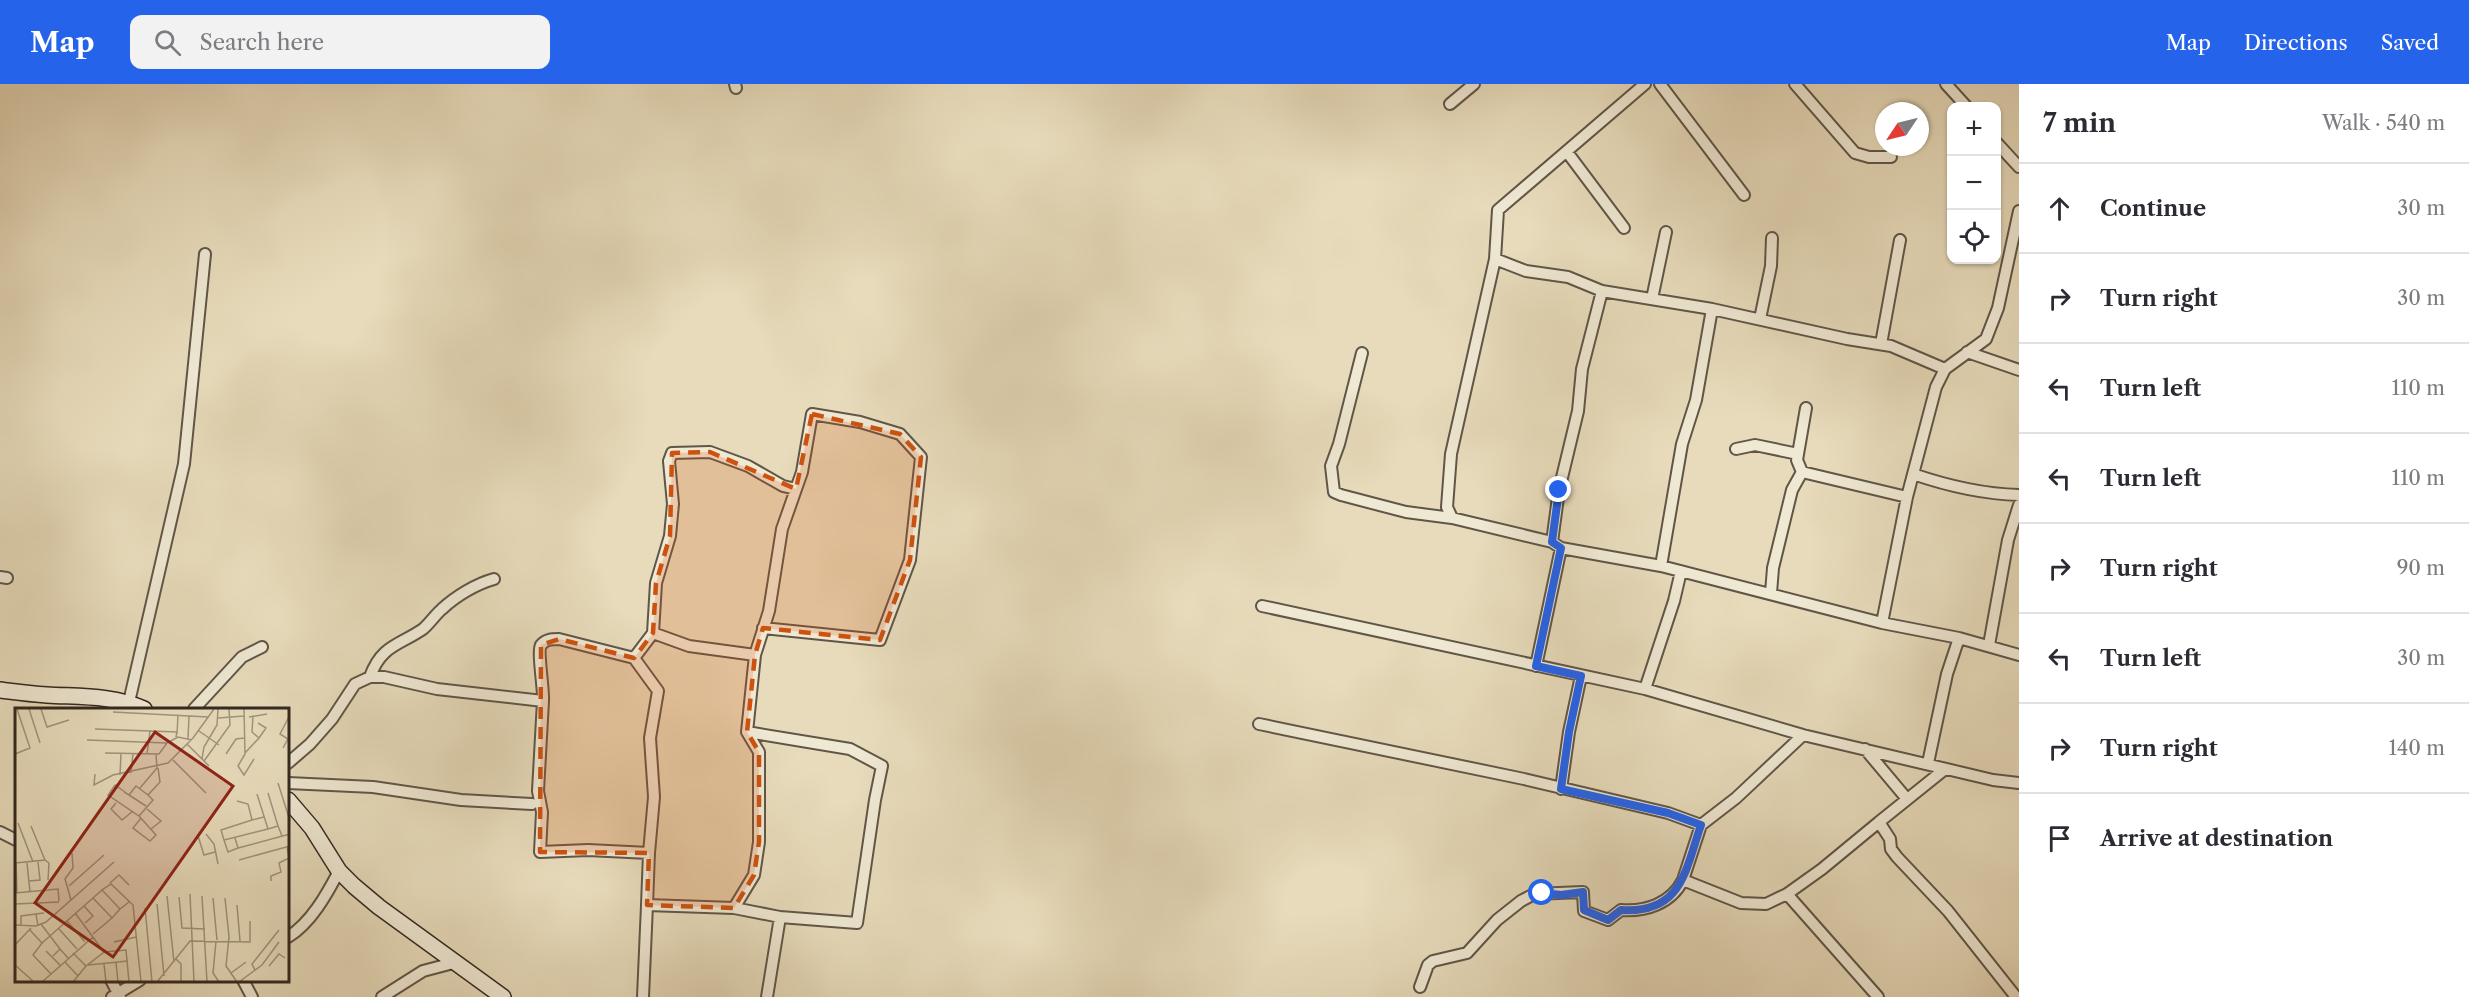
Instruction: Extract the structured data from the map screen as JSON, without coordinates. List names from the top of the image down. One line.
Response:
{"north":"bottom left","page":{"header":"Map","search":"Search here","nav":["Map","Directions","Saved"],"heading":["7 min","Walk · 540 m"],"map_buttons":["+","−"],"list":[["Continue","30 m"],["Turn right","30 m"],["Turn left","110 m"],["Turn left","110 m"],["Turn right","90 m"],["Turn left","30 m"],["Turn right","140 m"],"Arrive at destination"]}}
